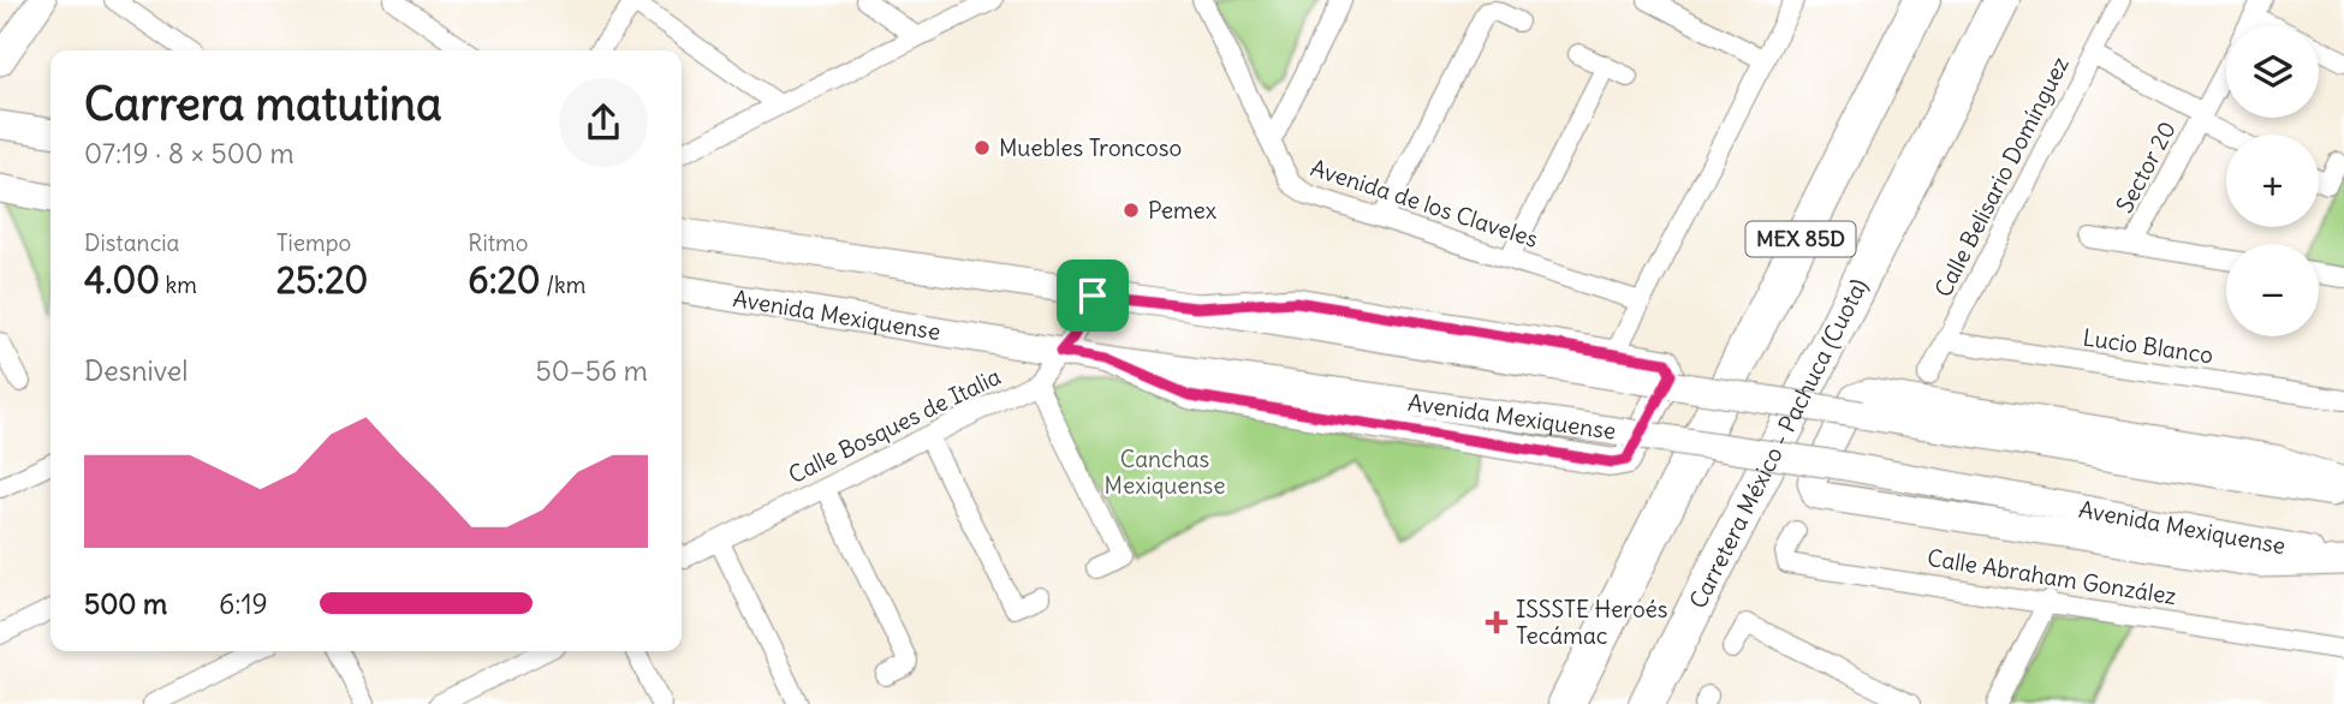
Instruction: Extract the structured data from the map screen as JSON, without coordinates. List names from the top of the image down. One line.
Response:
{"streets":{"highway":["MEX 85D","Carretera México - Pachuca (Cuota)"],"main road":["Avenida Mexiquense"],"street":["Sector 20","Calle Belisario Domínguez","Avenida de los Claveles","Lucio Blanco","Calle Bosques de Italia","Calle Abraham González"]},"crossings":[["Sector 20","Calle Belisario Domínguez"],["Calle Belisario Domínguez","Lucio Blanco"],["Avenida Mexiquense","Calle Bosques de Italia"]],"parks":["Canchas Mexiquense"],"places":{"other":["Muebles Troncoso","Pemex"],"health":["ISSSTE Heroés Tecámac"]},"page":{"map_buttons":["+","−"],"heading":["Carrera matutina","07:19 · 8 × 500 m"],"stats":[["Distancia","4.00 km"],["Tiempo","25:20"],["Ritmo","6:20 /km"]],"chart":["Desnivel","50–56 m"],"list":[{"name":"500 m","note":"6:19"}]}}
